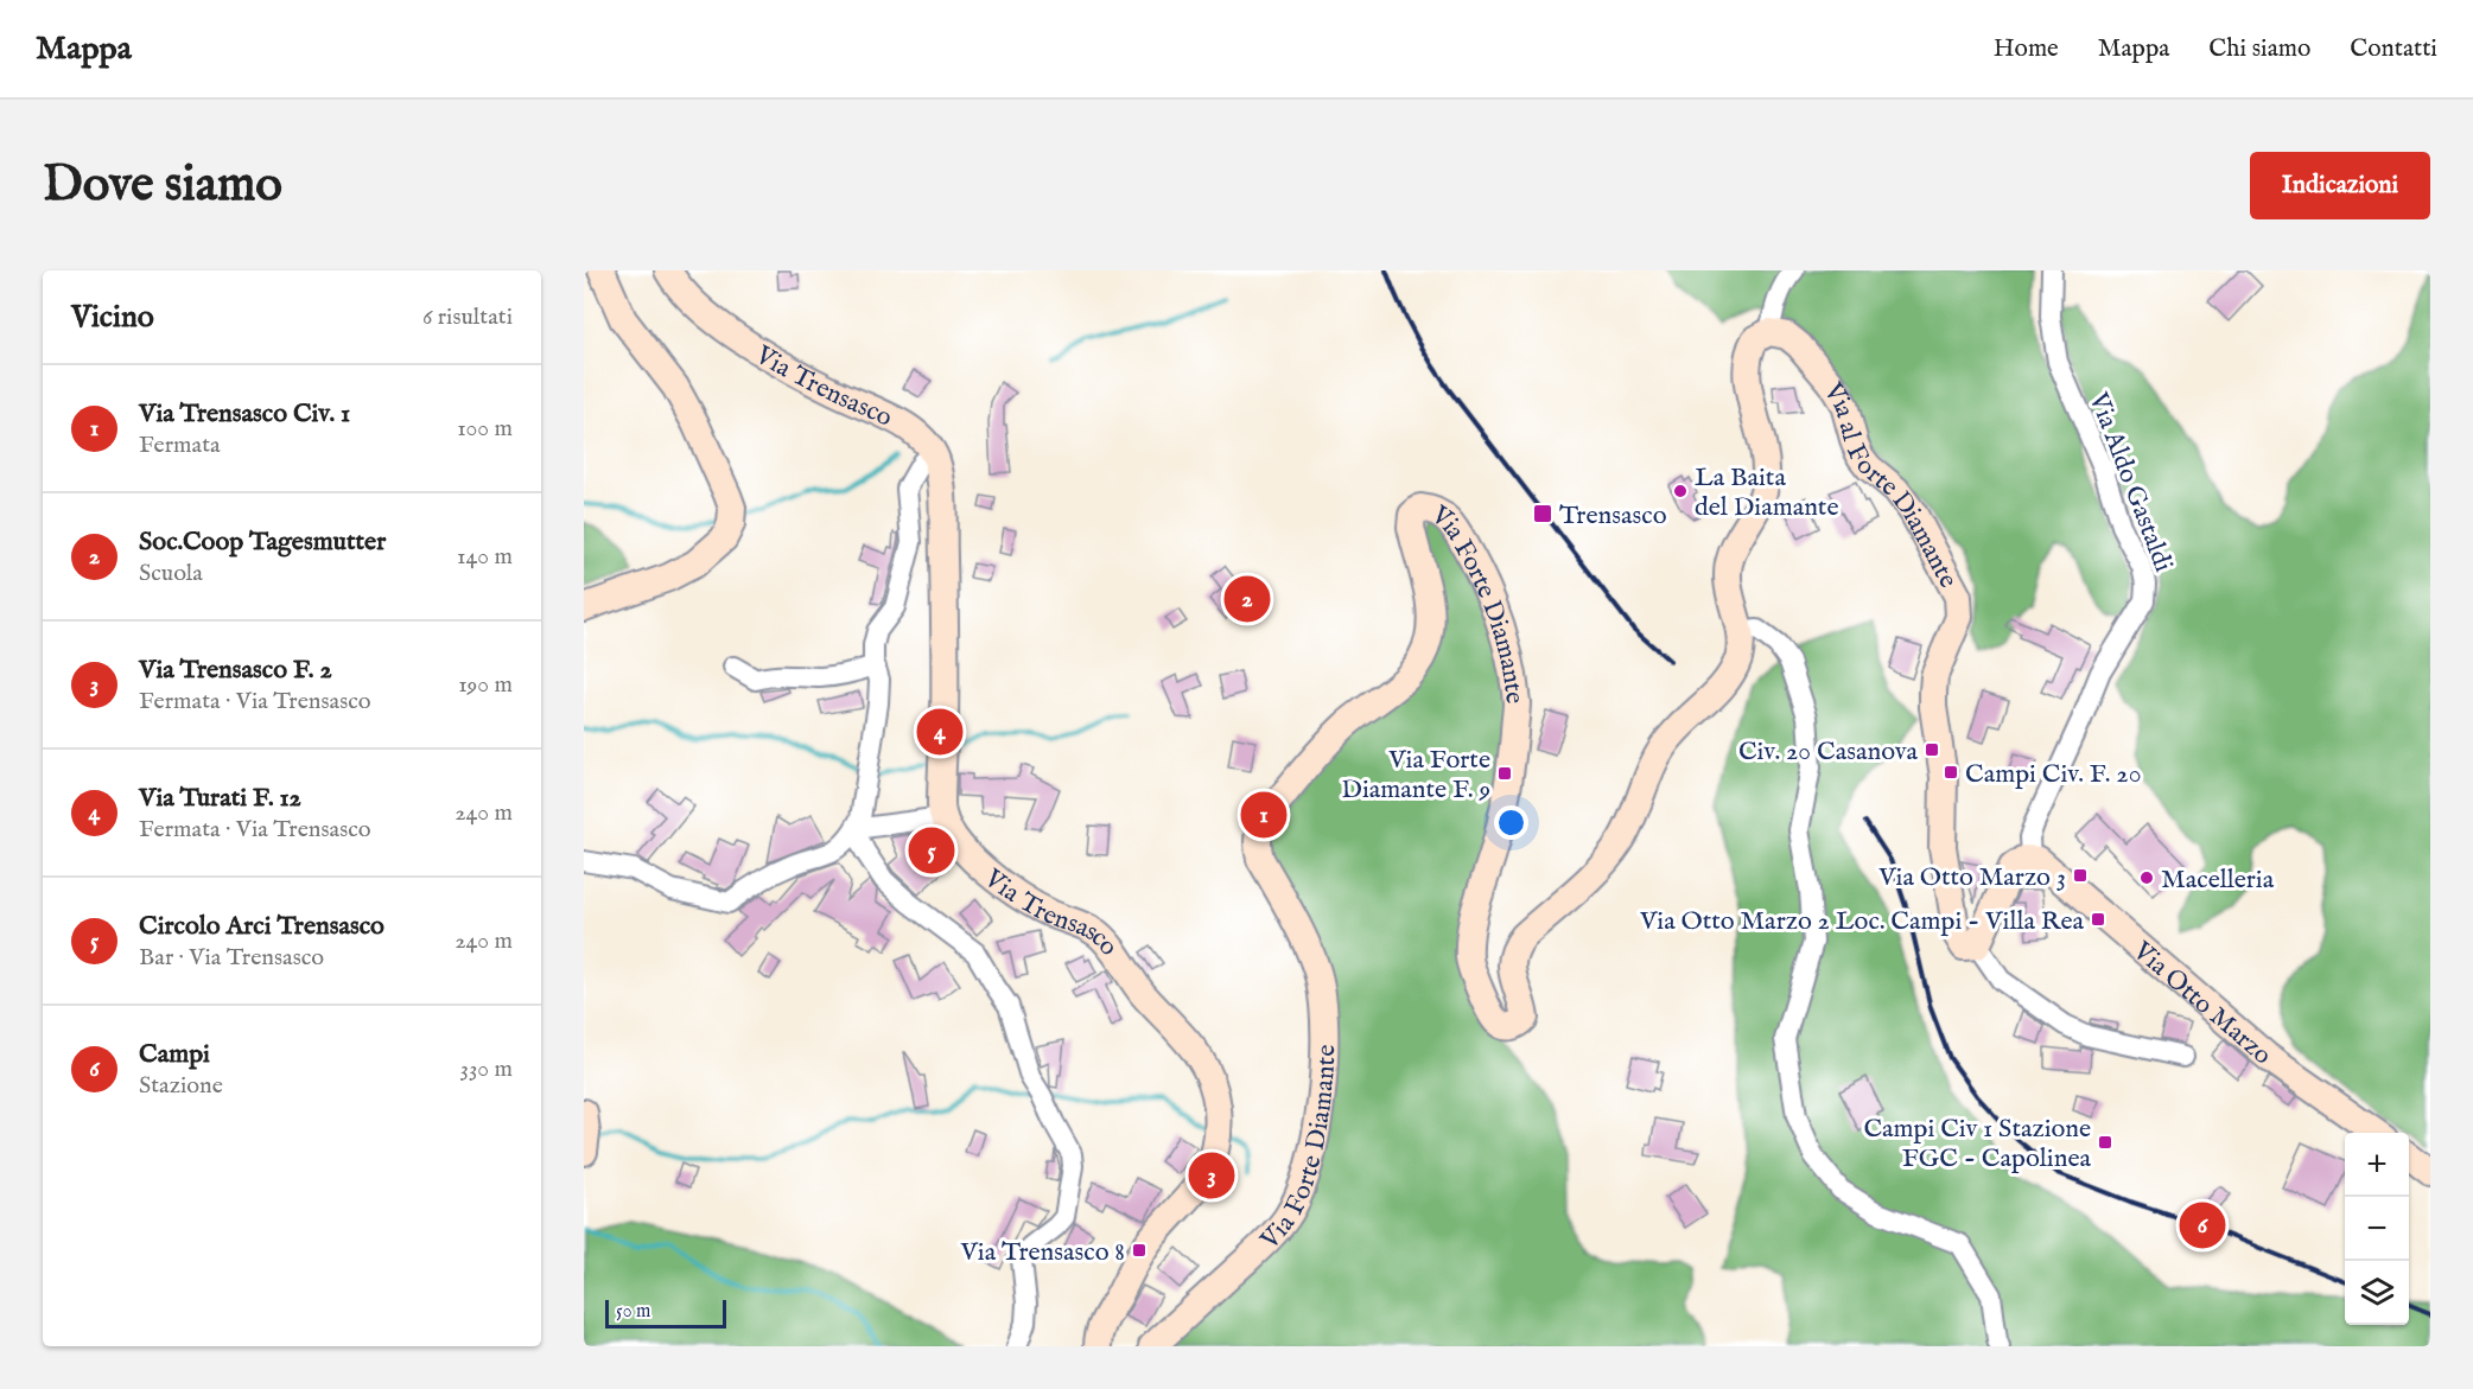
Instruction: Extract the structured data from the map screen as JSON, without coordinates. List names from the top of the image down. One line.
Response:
{"streets":{"main road":["Via Trensasco","Via al Forte Diamante","Via Forte Diamante","Via Otto Marzo"],"street":["Via Aldo Gastaldi"]},"crossings":[["Via Aldo Gastaldi","Via Otto Marzo"]],"places":{"other":["La Baita del Diamante","Macelleria"],"transit":["Trensasco","Civ. 20 Casanova","Campi Civ. F. 20","Via Forte Diamante F. 9","Via Otto Marzo 3","Via Otto Marzo 2 Loc. Campi - Villa Rea","Campi Civ 1 Stazione FGC - Capolinea","Via Trensasco 8"]},"scale_bar":"50 m","page":{"header":"Mappa","nav":["Home","Mappa","Chi siamo","Contatti"],"buttons":"Indicazioni","title":"Dove siamo","heading":["Vicino","6 risultati"],"list":[{"mark":"1","name":"Via Trensasco Civ. 1","note":"Fermata","value":"100 m"},{"mark":"2","name":"Soc.Coop Tagesmutter","note":"Scuola","value":"140 m"},{"mark":"3","name":"Via Trensasco F. 2","note":"Fermata · Via Trensasco","value":"190 m"},{"mark":"4","name":"Via Turati F. 12","note":"Fermata · Via Trensasco","value":"240 m"},{"mark":"5","name":"Circolo Arci Trensasco","note":"Bar · Via Trensasco","value":"240 m"},{"mark":"6","name":"Campi","note":"Stazione","value":"330 m"}],"pins":["2","4","1","5","3","6"],"map_buttons":["+","−"],"scale":"50 m"}}
